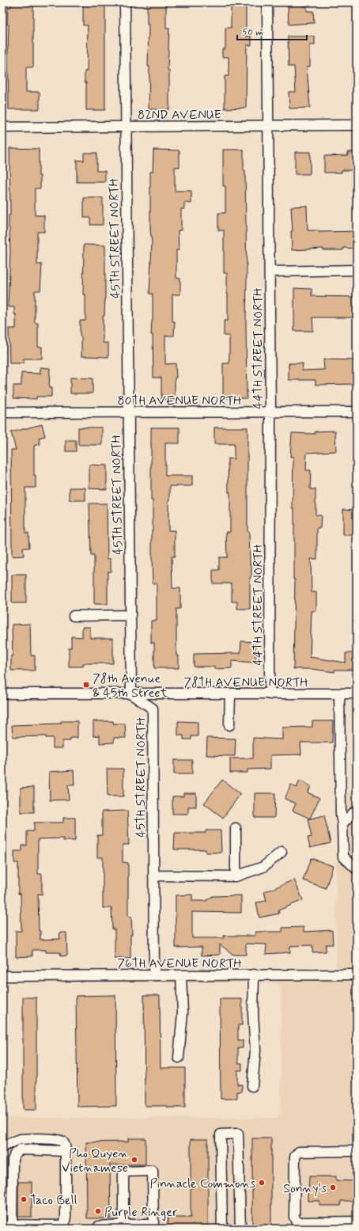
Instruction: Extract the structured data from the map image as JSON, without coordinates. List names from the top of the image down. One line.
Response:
{"streets":{"street":["82ND AVENUE","45TH STREET NORTH","44TH STREET NORTH","80TH AVENUE NORTH","78TH AVENUE NORTH","76TH AVENUE NORTH"]},"crossings":[["82ND AVENUE","45TH STREET NORTH"],["82ND AVENUE","44TH STREET NORTH"],["45TH STREET NORTH","80TH AVENUE NORTH"],["45TH STREET NORTH","78TH AVENUE NORTH"],["45TH STREET NORTH","76TH AVENUE NORTH"],["44TH STREET NORTH","80TH AVENUE NORTH"],["44TH STREET NORTH","78TH AVENUE NORTH"]],"places":{"transit":["78th Avenue & 45th Street"],"other":["Pho Quyen Vietnamese","Pinnacle Commons","Sonny's","Taco Bell","Purple Ringer"]},"scale_bar":"50 m"}
